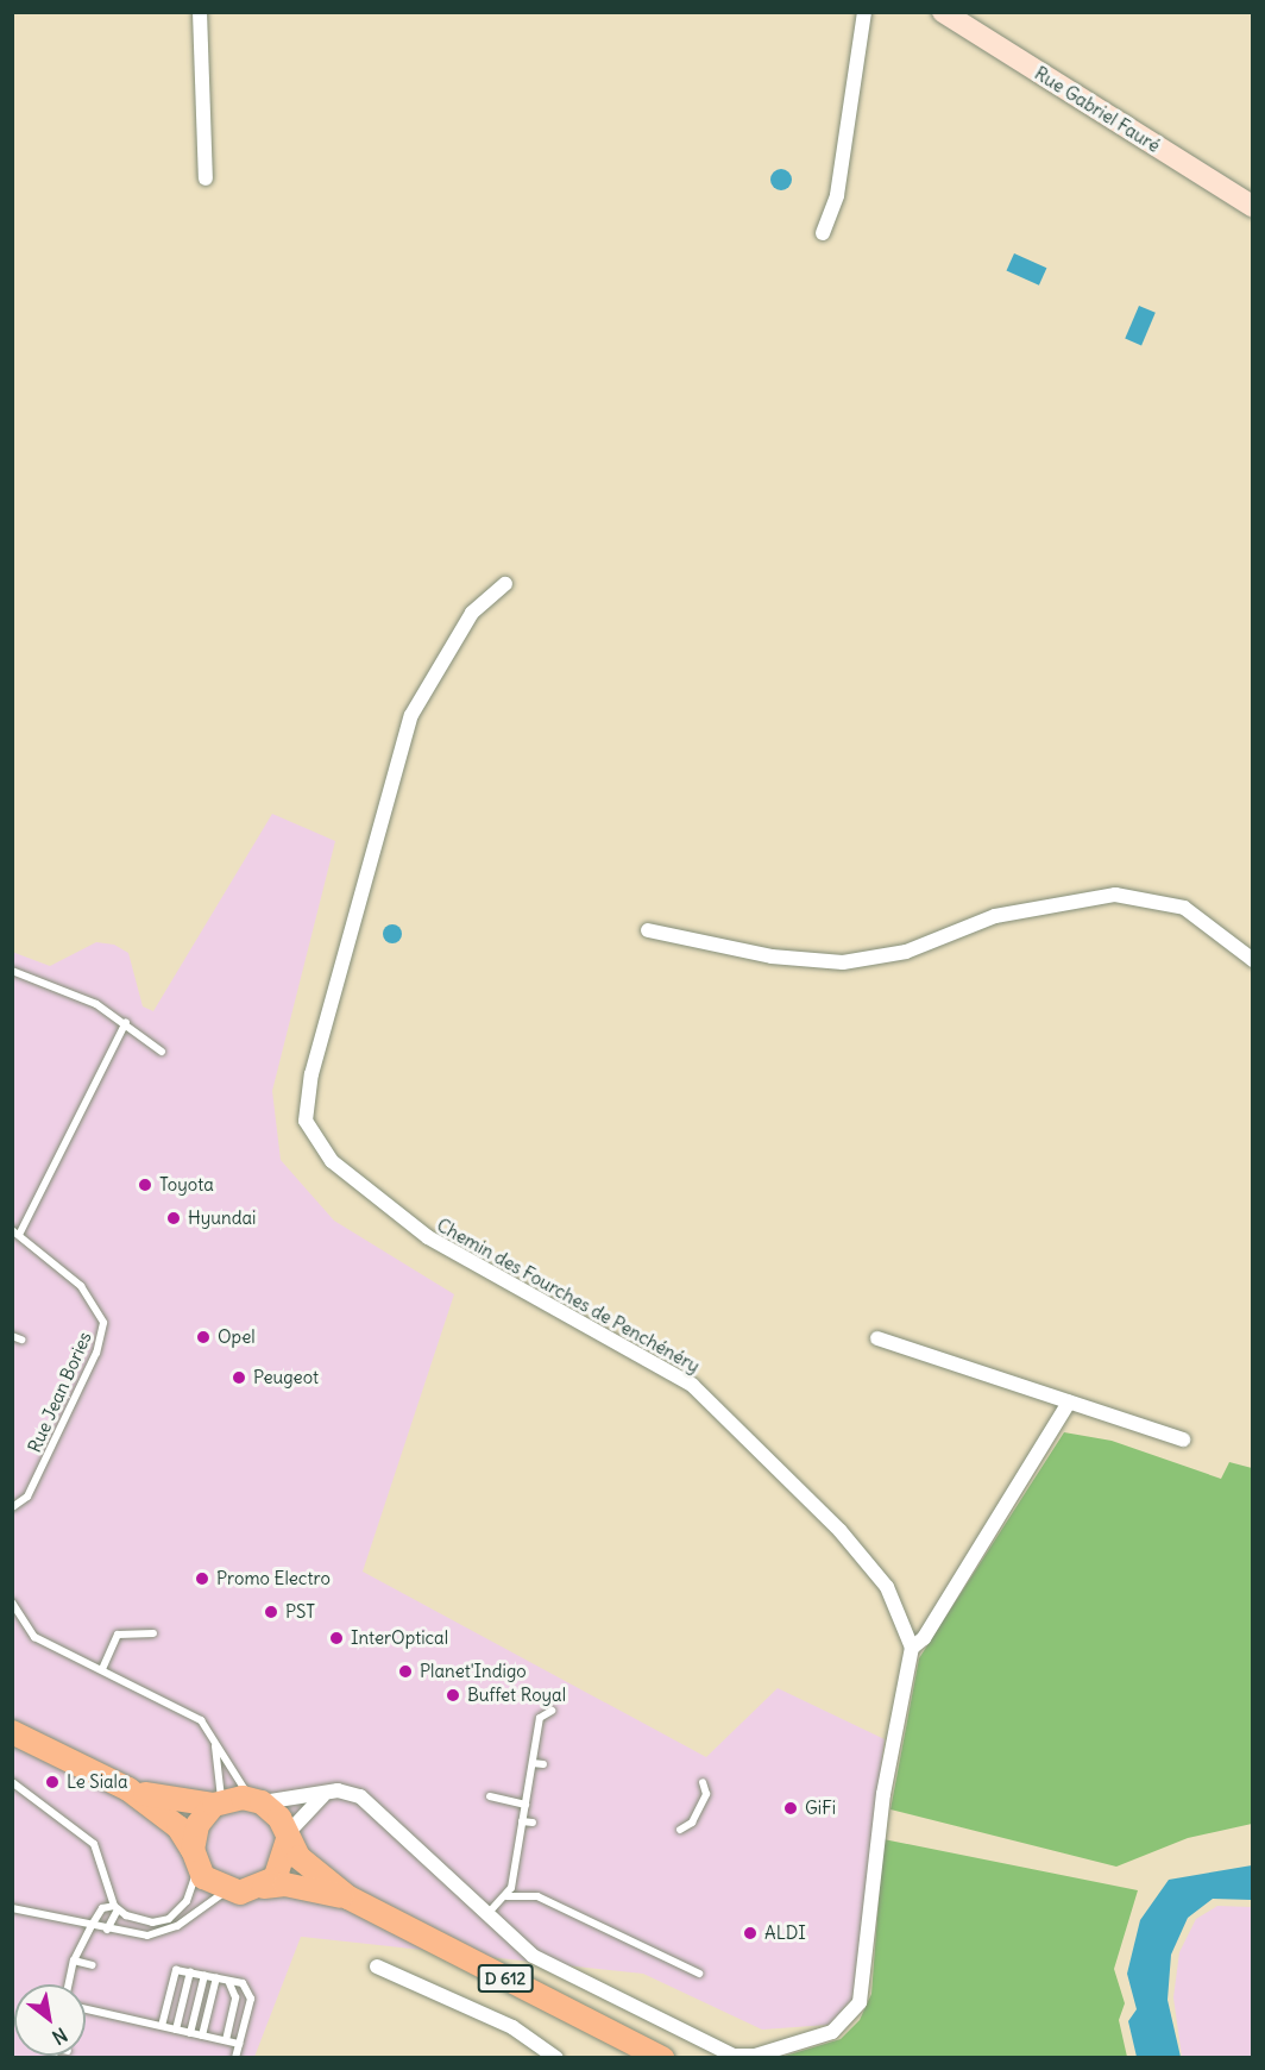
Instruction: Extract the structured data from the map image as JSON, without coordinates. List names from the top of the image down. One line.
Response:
{"streets":{"main road":["D 612"],"street":["Rue Gabriel Fauré","Chemin des Fourches de Penchénéry"],"lane":["Rue Jean Bories"]},"places":["Toyota","Hyundai","Opel","Peugeot","Promo Electro","PST","InterOptical","Planet'Indigo","Buffet Royal","Le Siala","GiFi","ALDI"],"north":"bottom right"}
